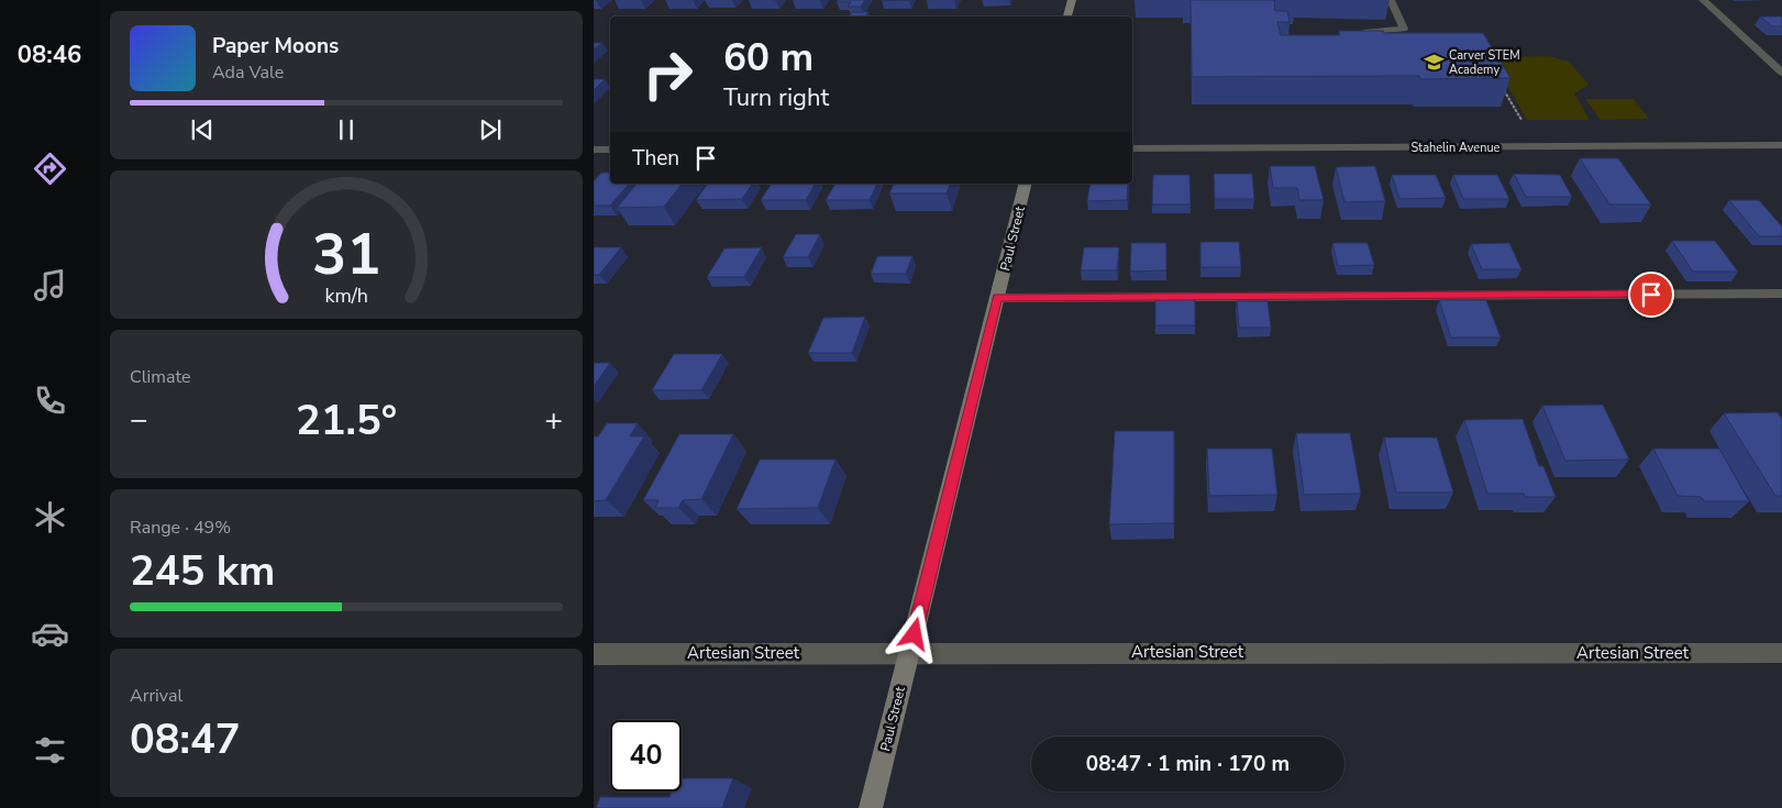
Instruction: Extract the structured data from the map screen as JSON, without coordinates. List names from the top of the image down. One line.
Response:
{"streets":{"street":["Stahelin Avenue","Paul Street","Artesian Street"]},"crossings":[["Paul Street","Artesian Street"]],"places":{"school or university":["Carver STEM Academy"]},"page":{"tabs":"08:46","turn":["60 m","Turn right"],"song":["Paper Moons","Ada Vale"],"then":"Then","tile":["Climate",["Range · 49%","245 km"],["Arrival","08:47"]],"heat":["−","21.5°","+"],"limit":"40","trip":"08:47 · 1 min · 170 m","gauge":["31","km/h"]}}
